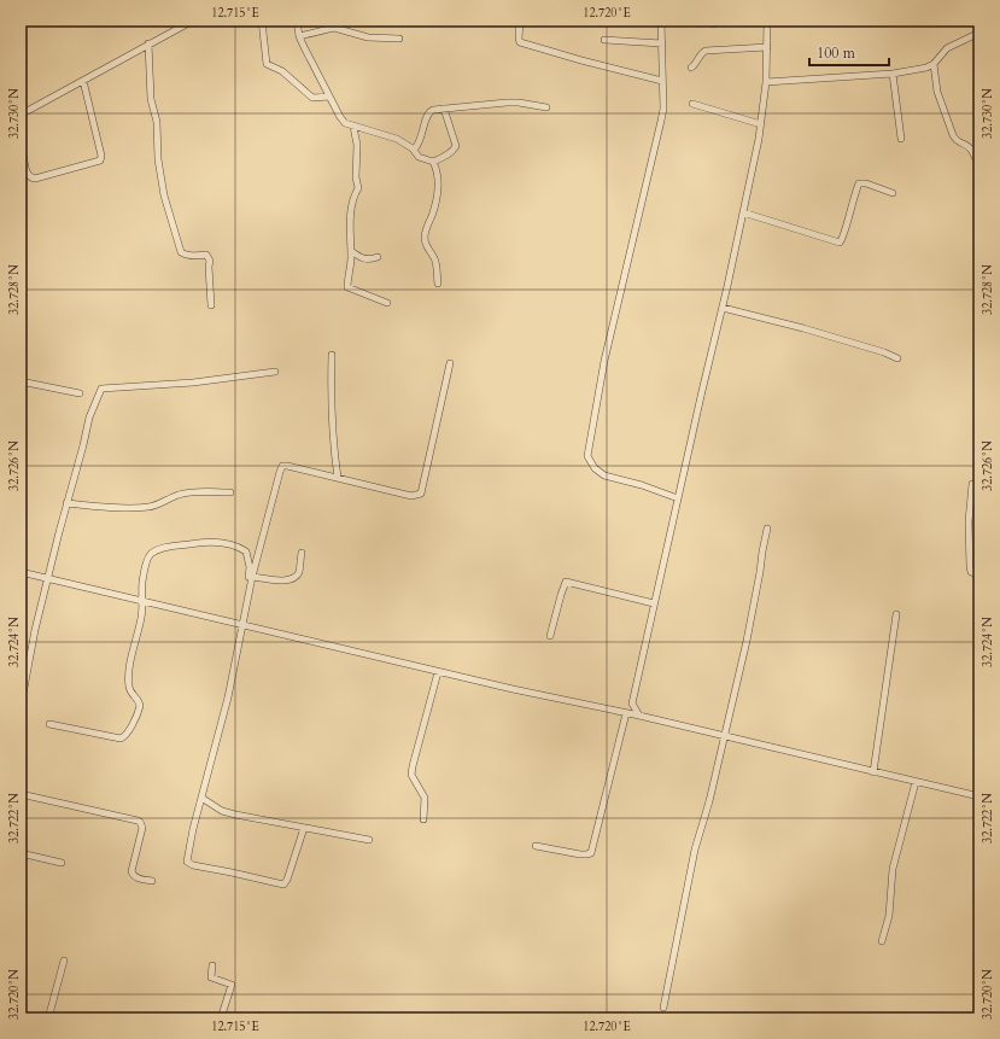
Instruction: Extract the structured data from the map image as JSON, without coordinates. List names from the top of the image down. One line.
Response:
{"scale_bar":"100 m","coordinates":["12.715°E","12.720°E","32.730°N","32.728°N","32.726°N","32.724°N","32.722°N","32.720°N"]}
